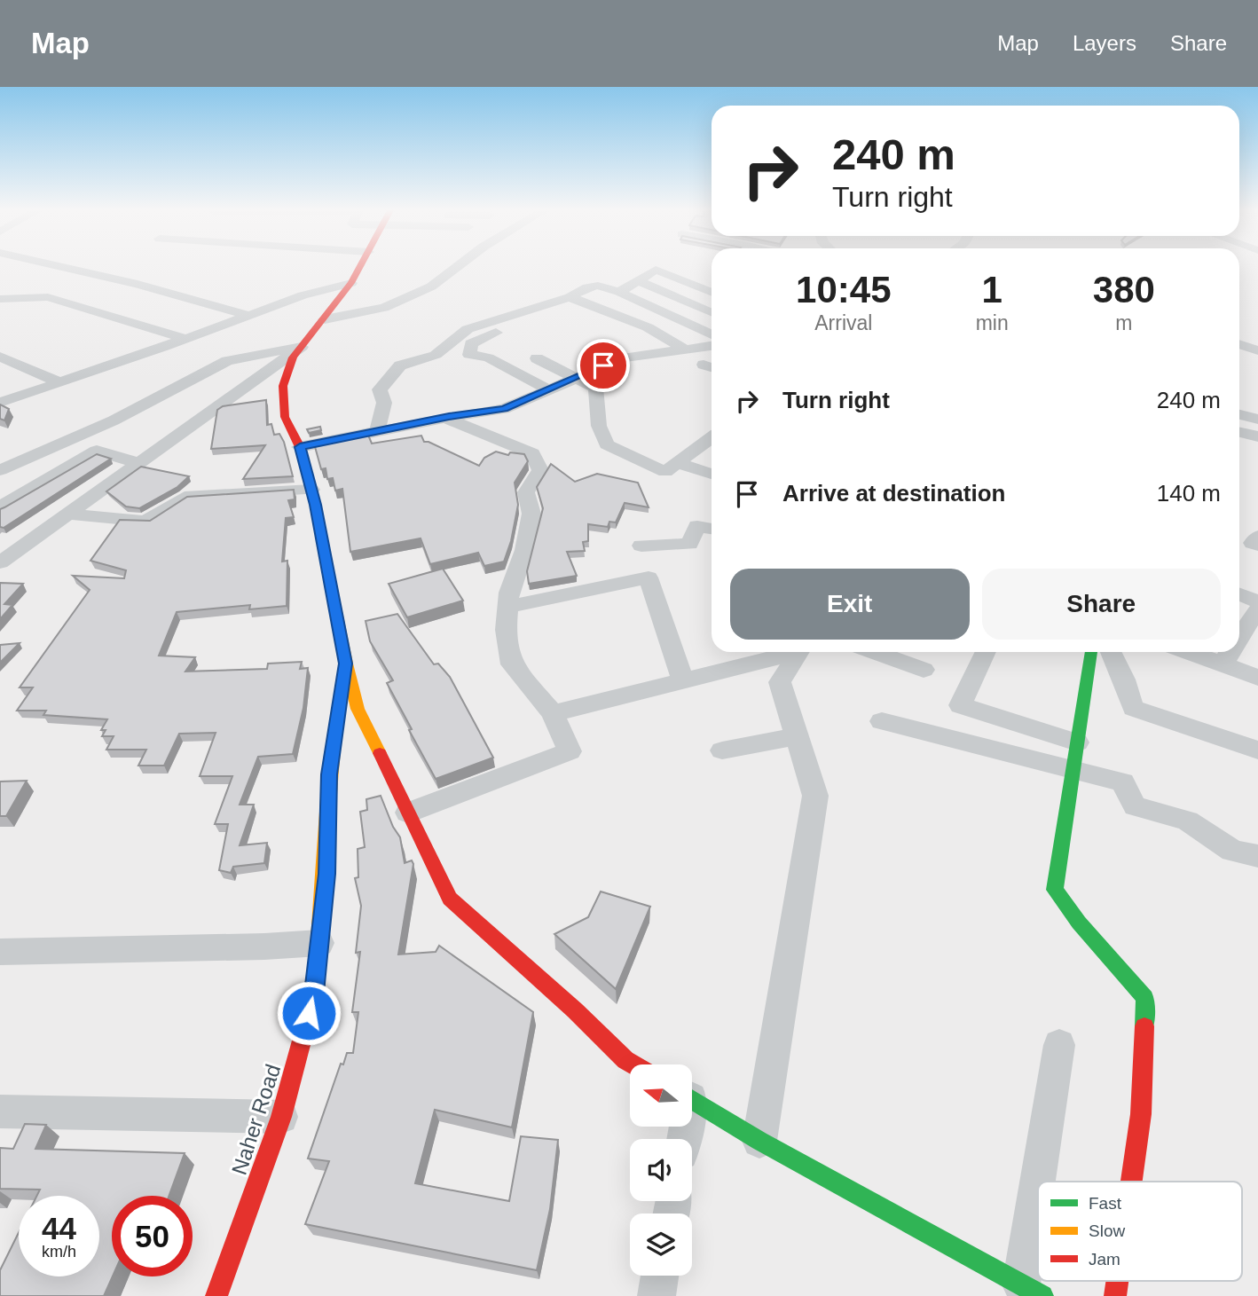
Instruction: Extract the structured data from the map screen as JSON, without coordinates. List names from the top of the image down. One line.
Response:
{"streets":{"main road":["Naher Road"]},"legend":["Fast","Slow","Jam"],"north":"left","page":{"header":"Map","nav":["Map","Layers","Share"],"turn":["240 m","Turn right"],"eta":["10:45","Arrival","1","min","380","m"],"list":[{"name":"Turn right","value":"240 m"},{"name":"Arrive at destination","value":"140 m"}],"buttons":["Exit","Share"],"speed":"44 km/h","limit":"50"}}
